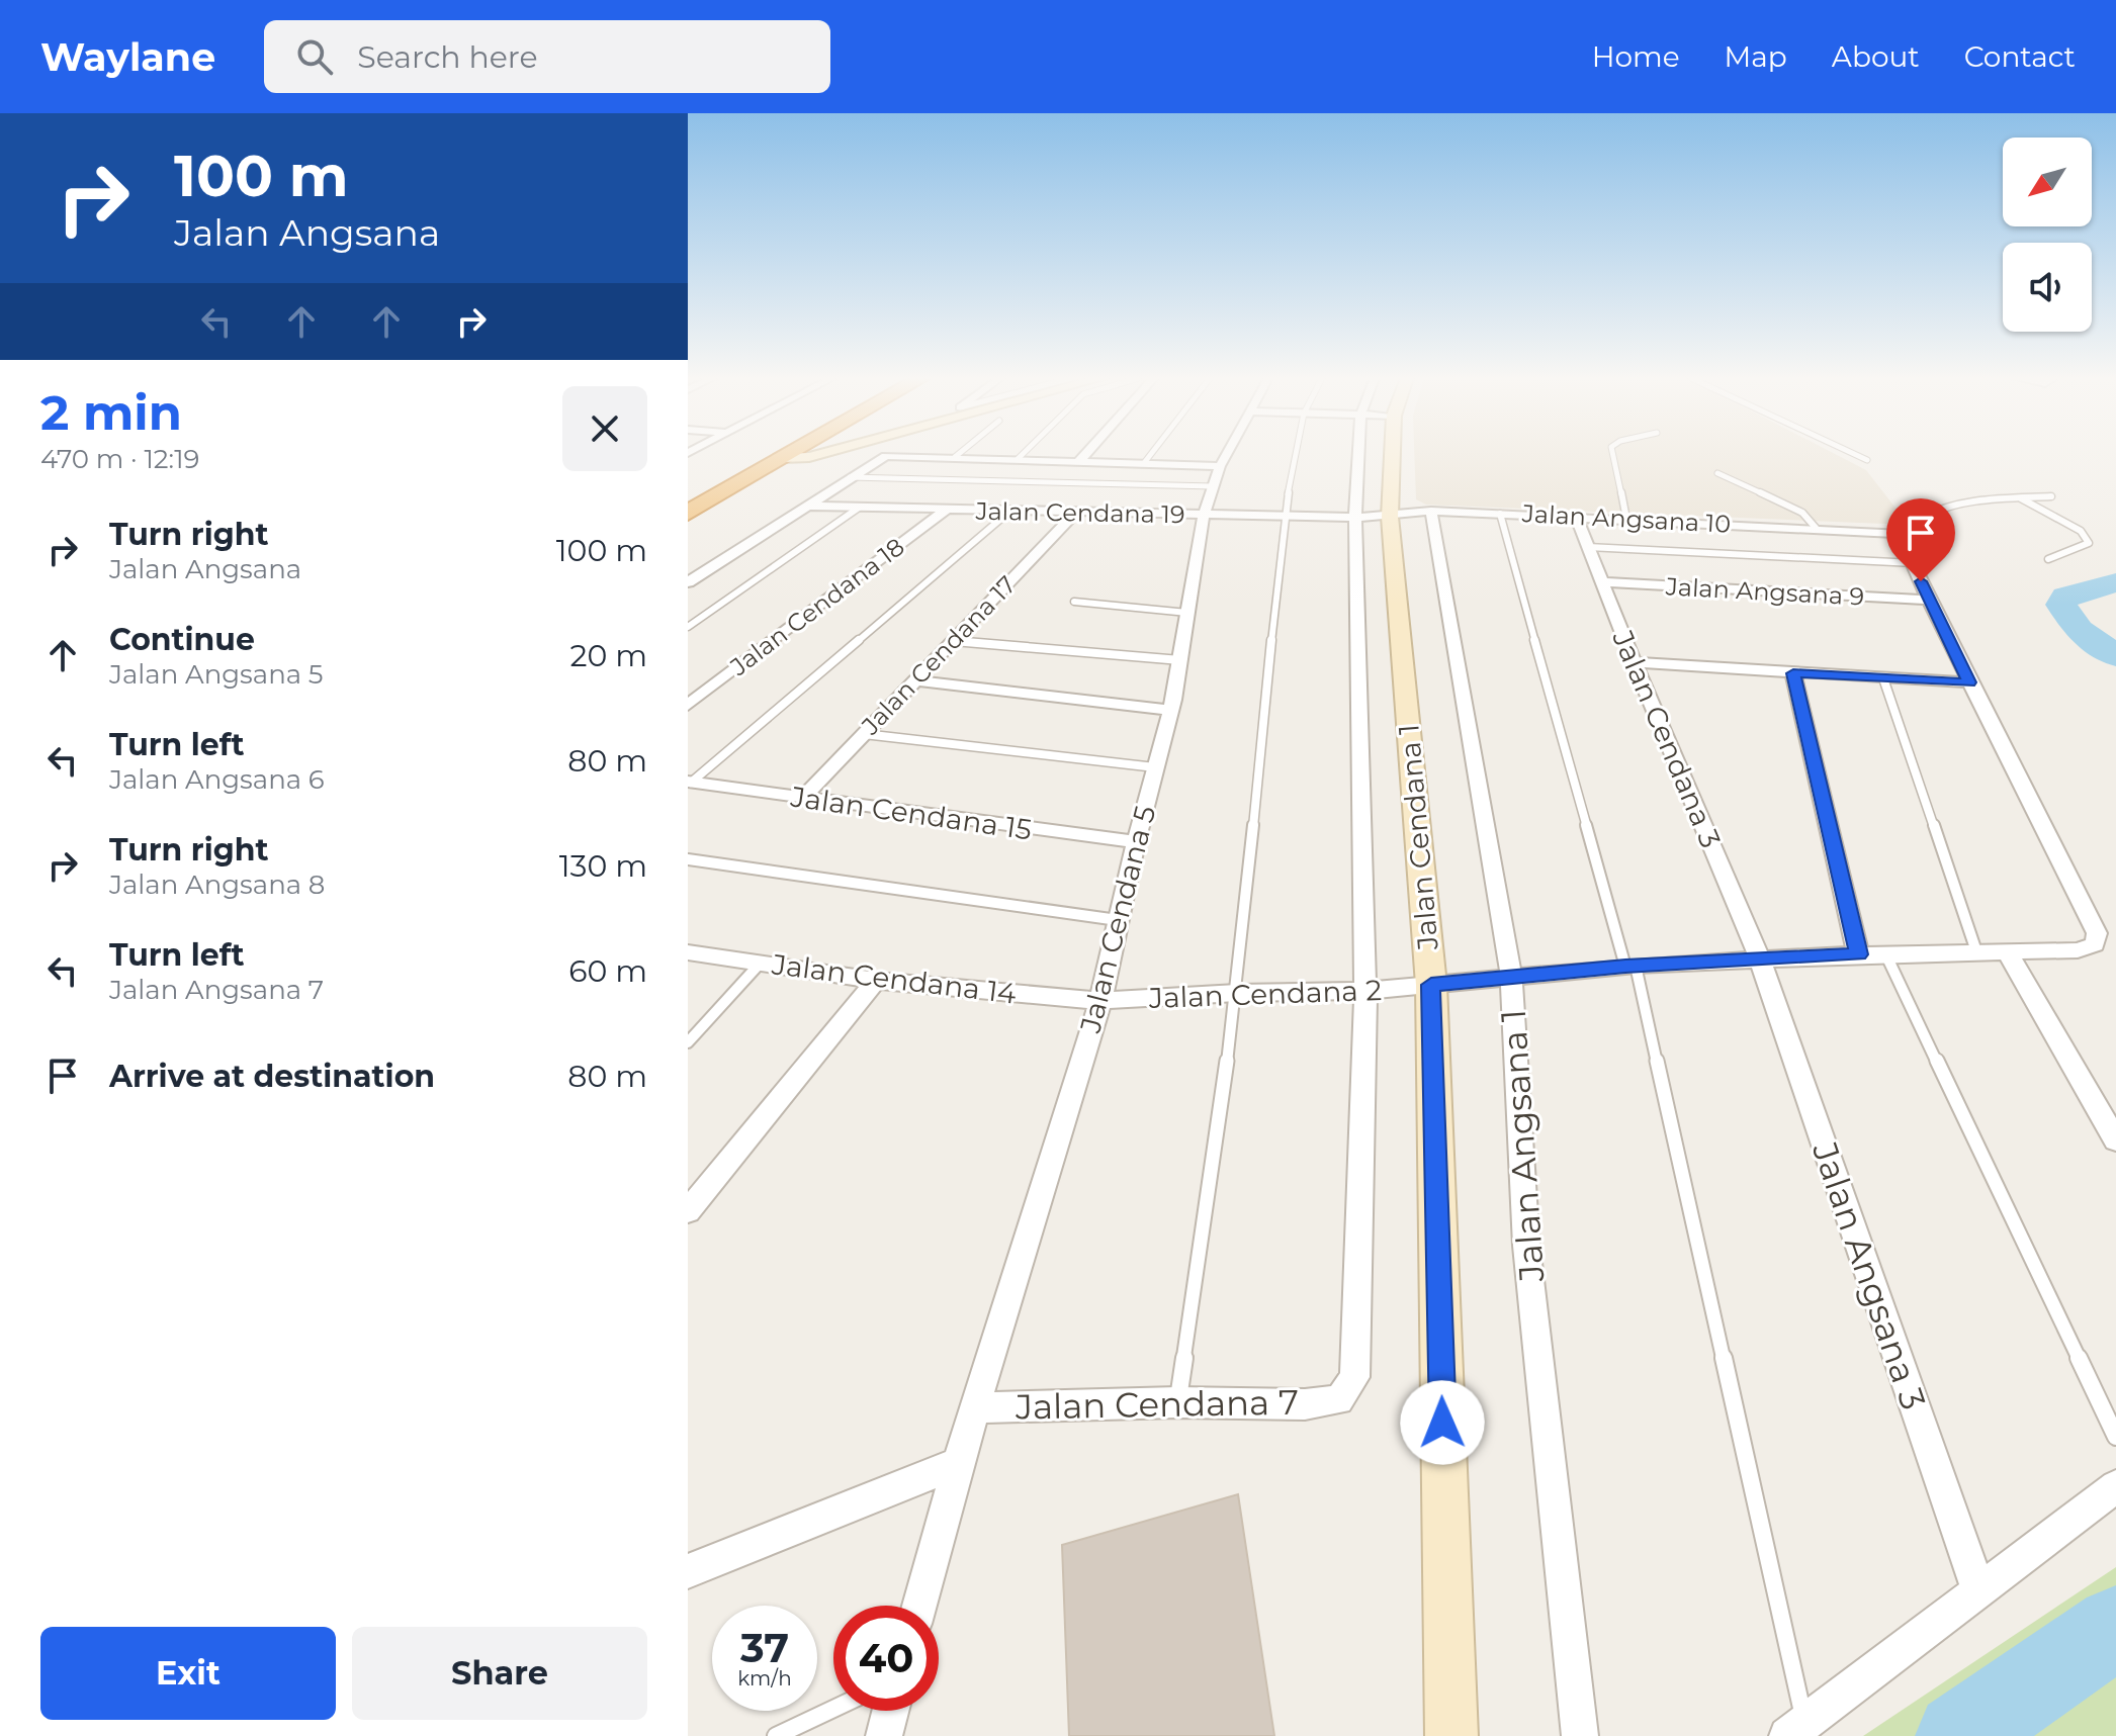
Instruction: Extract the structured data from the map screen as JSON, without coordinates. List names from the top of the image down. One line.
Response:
{"streets":{"street":["Jalan Cendana 19","Jalan Angsana 10","Jalan Angsana 9","Jalan Cendana 18","Jalan Cendana 17","Jalan Cendana 3","Jalan Cendana 15","Jalan Cendana 1","Jalan Cendana 5","Jalan Cendana 14","Jalan Cendana 2","Jalan Angsana 1","Jalan Angsana 3","Jalan Cendana 7"]},"crossings":[["Jalan Cendana 19","Jalan Angsana 10"],["Jalan Cendana 19","Jalan Cendana 18"],["Jalan Cendana 19","Jalan Cendana 17"],["Jalan Cendana 19","Jalan Cendana 1"],["Jalan Cendana 19","Jalan Cendana 5"],["Jalan Angsana 10","Jalan Cendana 3"],["Jalan Angsana 10","Jalan Cendana 1"],["Jalan Angsana 10","Jalan Angsana 1"],["Jalan Angsana 9","Jalan Cendana 3"],["Jalan Cendana 17","Jalan Cendana 15"],["Jalan Cendana 3","Jalan Cendana 2"],["Jalan Cendana 3","Jalan Angsana 3"],["Jalan Cendana 15","Jalan Cendana 5"],["Jalan Cendana 1","Jalan Cendana 2"],["Jalan Cendana 1","Jalan Cendana 7"],["Jalan Cendana 5","Jalan Cendana 14"],["Jalan Cendana 5","Jalan Cendana 2"],["Jalan Cendana 5","Jalan Cendana 7"],["Jalan Cendana 14","Jalan Cendana 2"],["Jalan Cendana 2","Jalan Angsana 1"],["Jalan Cendana 2","Jalan Angsana 3"]],"north":"bottom left","page":{"header":"Waylane","search":"Search here","nav":["Home","Map","About","Contact"],"turn":["100 m","Jalan Angsana"],"heading":["2 min","470 m · 12:19"],"list":[{"name":"Turn right","note":"Jalan Angsana","value":"100 m"},{"name":"Continue","note":"Jalan Angsana 5","value":"20 m"},{"name":"Turn left","note":"Jalan Angsana 6","value":"80 m"},{"name":"Turn right","note":"Jalan Angsana 8","value":"130 m"},{"name":"Turn left","note":"Jalan Angsana 7","value":"60 m"},{"name":"Arrive at destination","value":"80 m"}],"speed":"37 km/h","limit":"40","buttons":["Exit","Share"]}}
